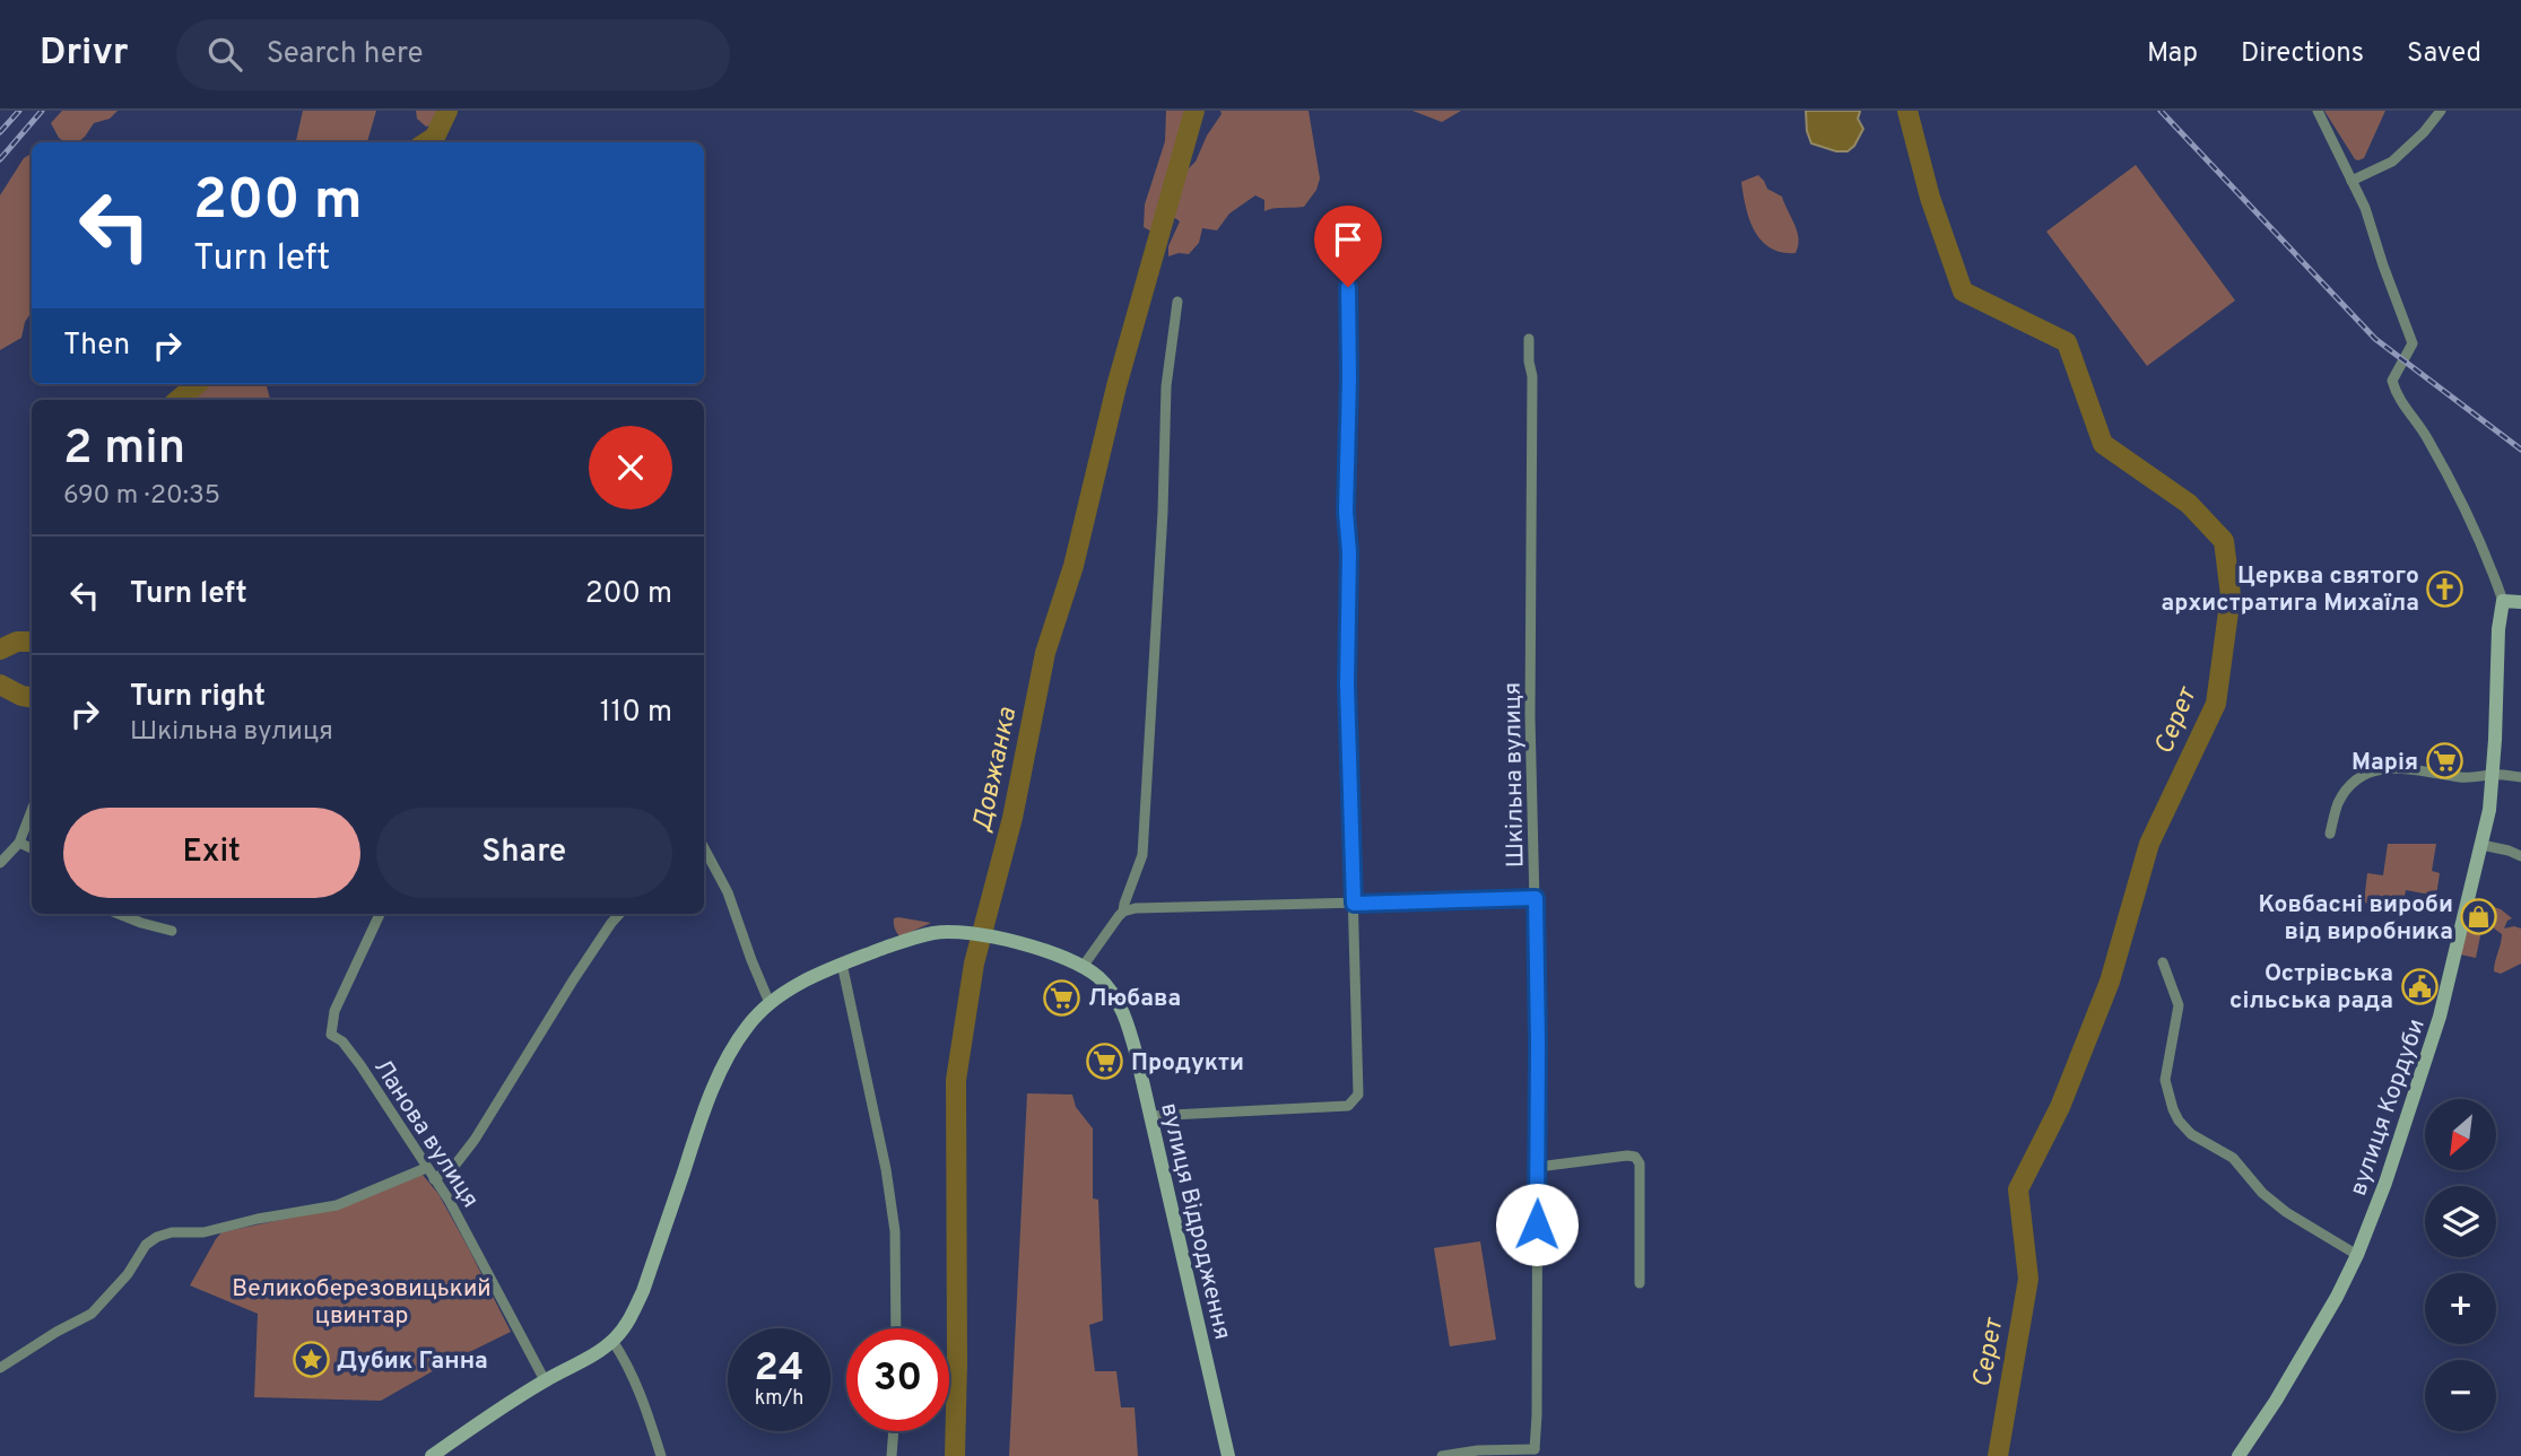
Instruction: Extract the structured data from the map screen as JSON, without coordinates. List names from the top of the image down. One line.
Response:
{"streets":{"street":["Шкільна вулиця","вулиця Кордуби","Ланова вулиця","вулиця Відродження"]},"water":["Серет","Довжанка"],"parks":["Великоберезовицький цвинтар"],"places":{"church":["Церква святого архистратига Михаїла"],"supermarket":["Марія","Любава","Продукти"],"shop":["Ковбасні вироби від виробника"],"public building":["Острівська сільська рада"],"place":["Дубик Ганна"]},"north":"bottom left","page":{"header":"Drivr","search":"Search here","nav":["Map","Directions","Saved"],"turn":["200 m","Turn left"],"then":"Then","heading":["2 min","690 m · 20:35"],"list":[{"name":"Turn left","value":"200 m"},{"name":"Turn right","note":"Шкільна вулиця","value":"110 m"}],"buttons":["Exit","Share"],"map_buttons":["+","−"],"speed":"24 km/h","limit":"30"}}
